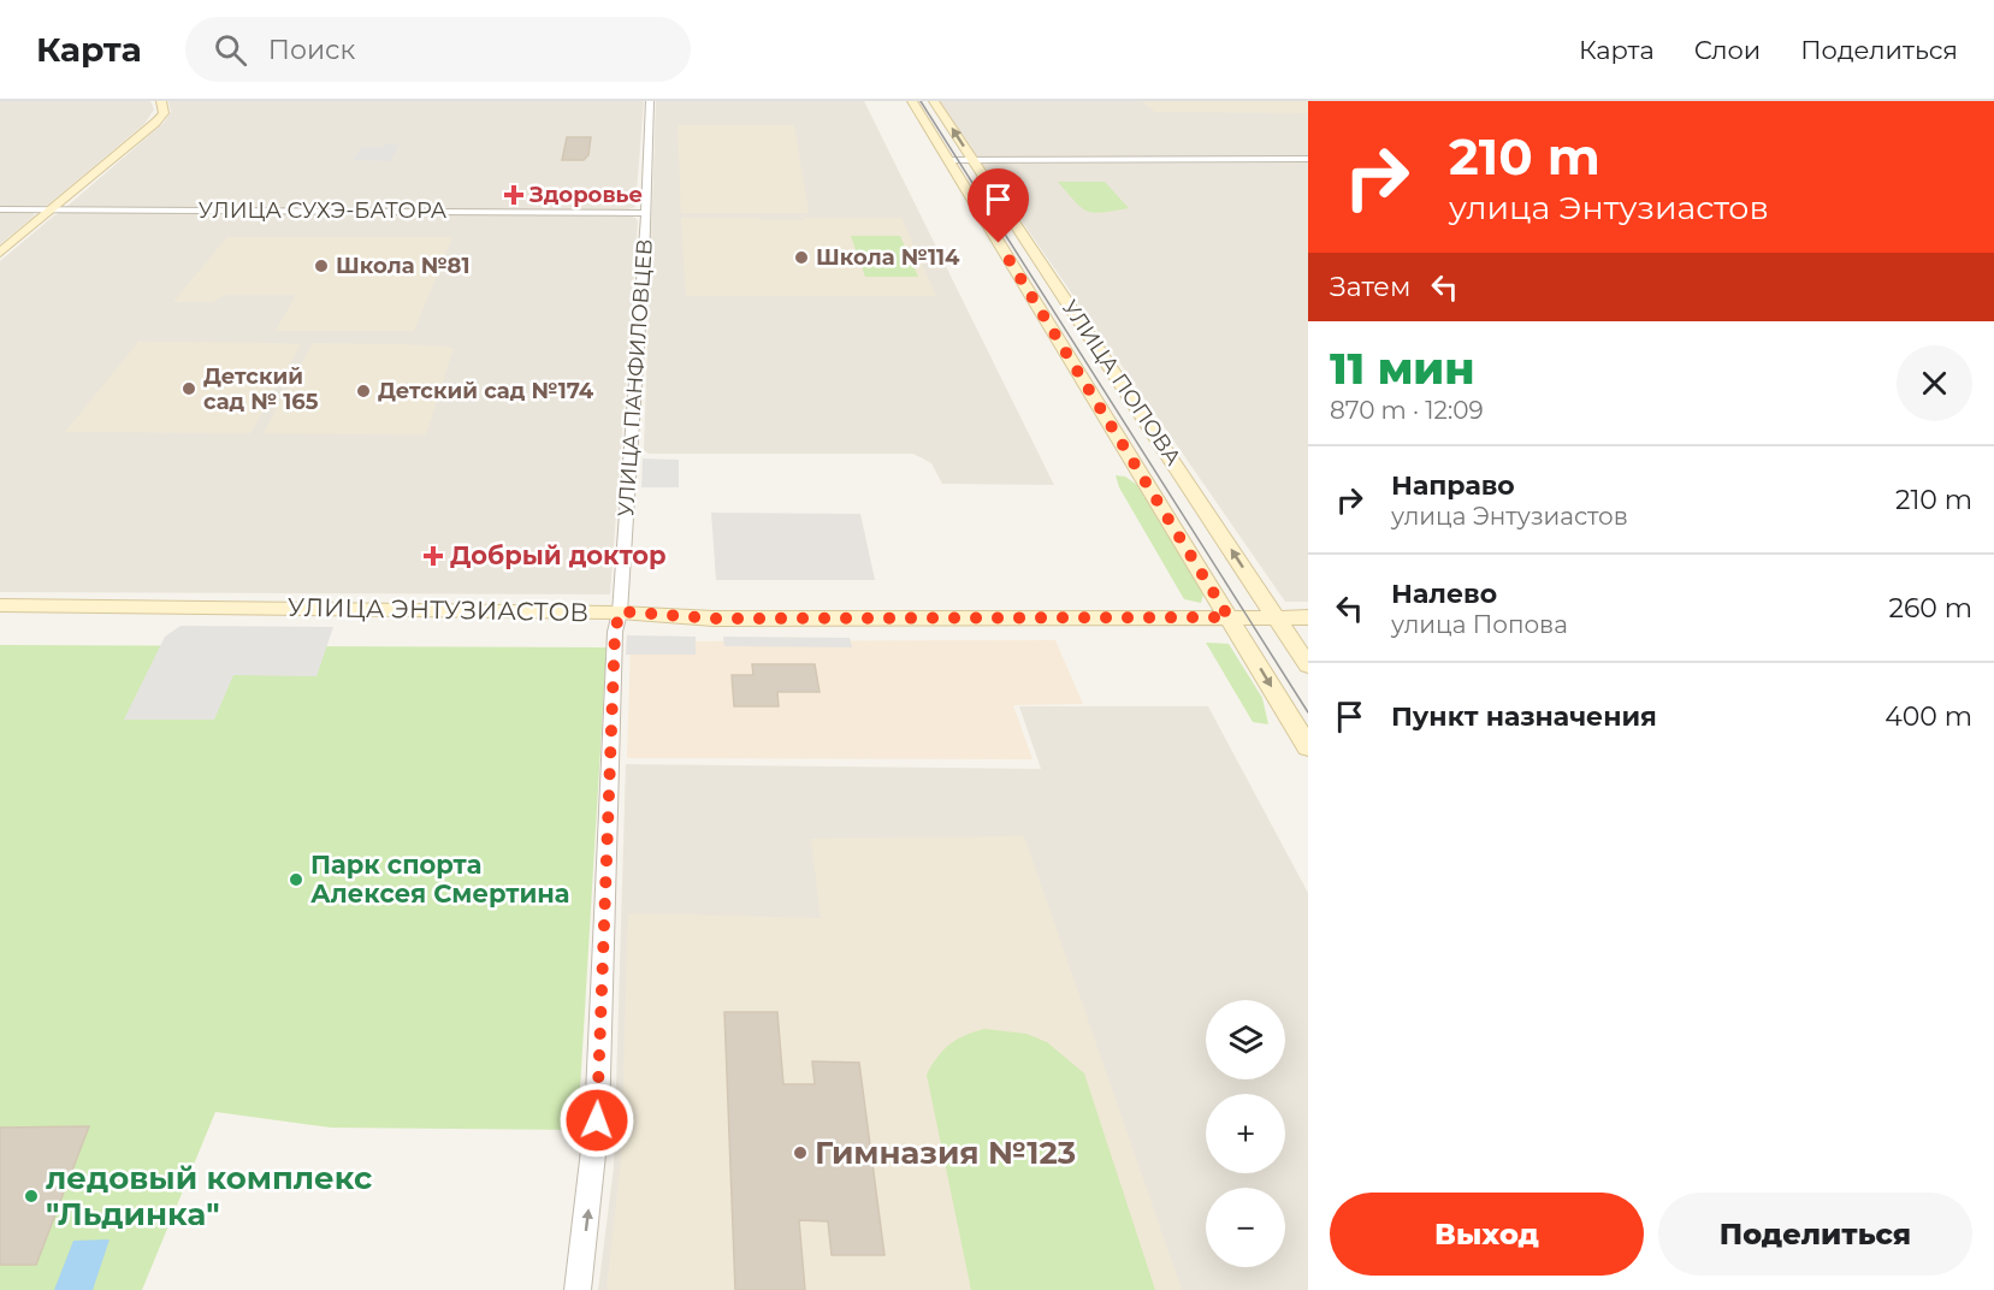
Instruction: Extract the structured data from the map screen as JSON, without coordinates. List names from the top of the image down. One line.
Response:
{"streets":{"main road":["УЛИЦА ПОПОВА","УЛИЦА ЭНТУЗИАСТОВ"],"street":["УЛИЦА СУХЭ-БАТОРА","УЛИЦА ПАНФИЛОВЦЕВ"]},"crossings":[["УЛИЦА СУХЭ-БАТОРА","УЛИЦА ПАНФИЛОВЦЕВ"],["УЛИЦА ПАНФИЛОВЦЕВ","УЛИЦА ЭНТУЗИАСТОВ"],["УЛИЦА ПОПОВА","УЛИЦА ЭНТУЗИАСТОВ"]],"one_way":["УЛИЦА ПАНФИЛОВЦЕВ"],"places":{"health":["Здоровье","Добрый доктор"],"other":["Школа №114","Школа №81","Детский сад № 165","Детский сад №174","Парк спорта Алексея Смертина","Гимназия №123","ледовый комплекс \"Льдинка\""]},"page":{"header":"Карта","search":"Поиск","nav":["Карта","Слои","Поделиться"],"turn":["210 m","улица Энтузиастов"],"then":"Затем","heading":["11 мин","870 m · 12:09"],"list":[{"name":"Направо","note":"улица Энтузиастов","value":"210 m"},{"name":"Налево","note":"улица Попова","value":"260 m"},{"name":"Пункт назначения","value":"400 m"}],"map_buttons":["+","−"],"buttons":["Выход","Поделиться"]}}
